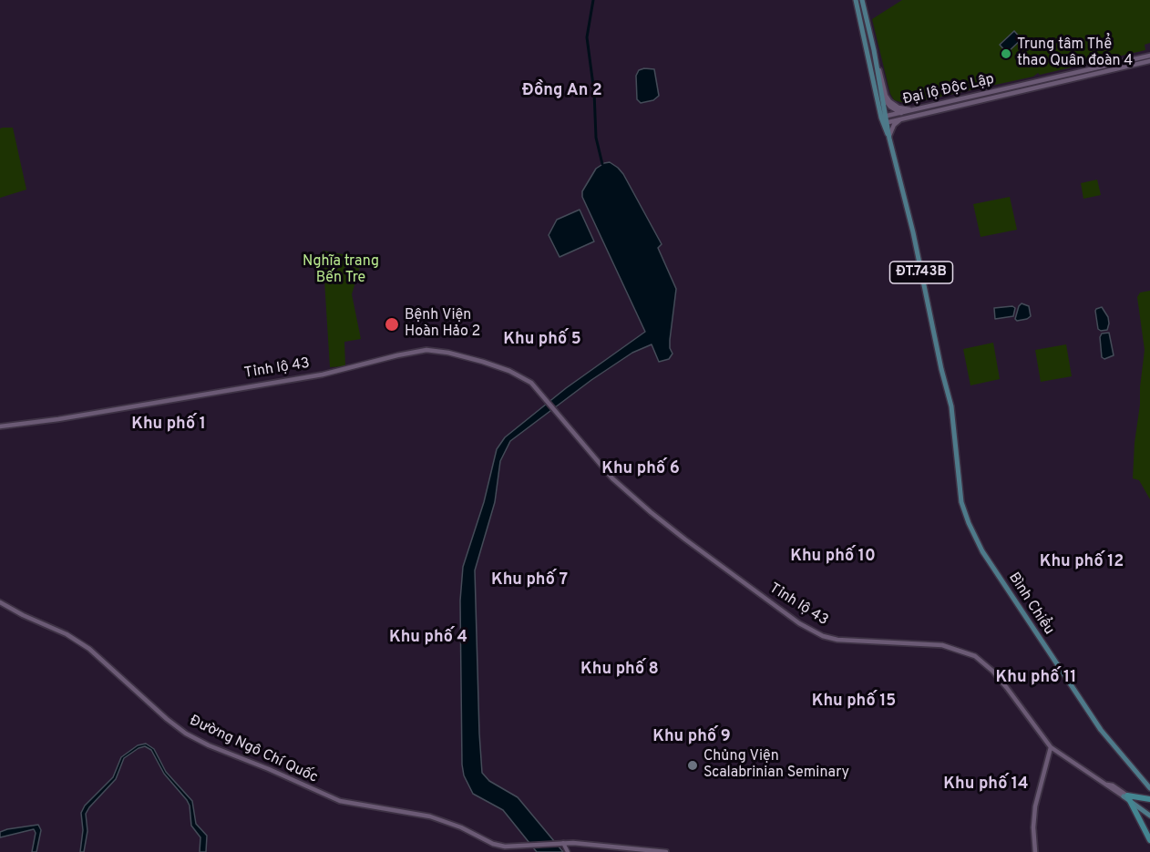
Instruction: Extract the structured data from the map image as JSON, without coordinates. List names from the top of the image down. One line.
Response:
{"streets":{"main road":["Đại lộ Độc Lập","ĐT.743B","Tỉnh lộ 43","Bình Chiểu","Đường Ngô Chí Quốc"]},"crossings":[["Đại lộ Độc Lập","ĐT.743B"],["ĐT.743B","Bình Chiểu"]],"districts":["Đồng An 2","Khu phố 5","Khu phố 1","Khu phố 6","Khu phố 10","Khu phố 12","Khu phố 7","Khu phố 4","Khu phố 8","Khu phố 11","Khu phố 15","Khu phố 9","Khu phố 14"],"parks":["Nghĩa trang Bến Tre"],"places":["Trung tâm Thể thao Quân đoàn 4","Bệnh Viện Hoàn Hảo 2","Chủng Viện Scalabrinian Seminary"]}
